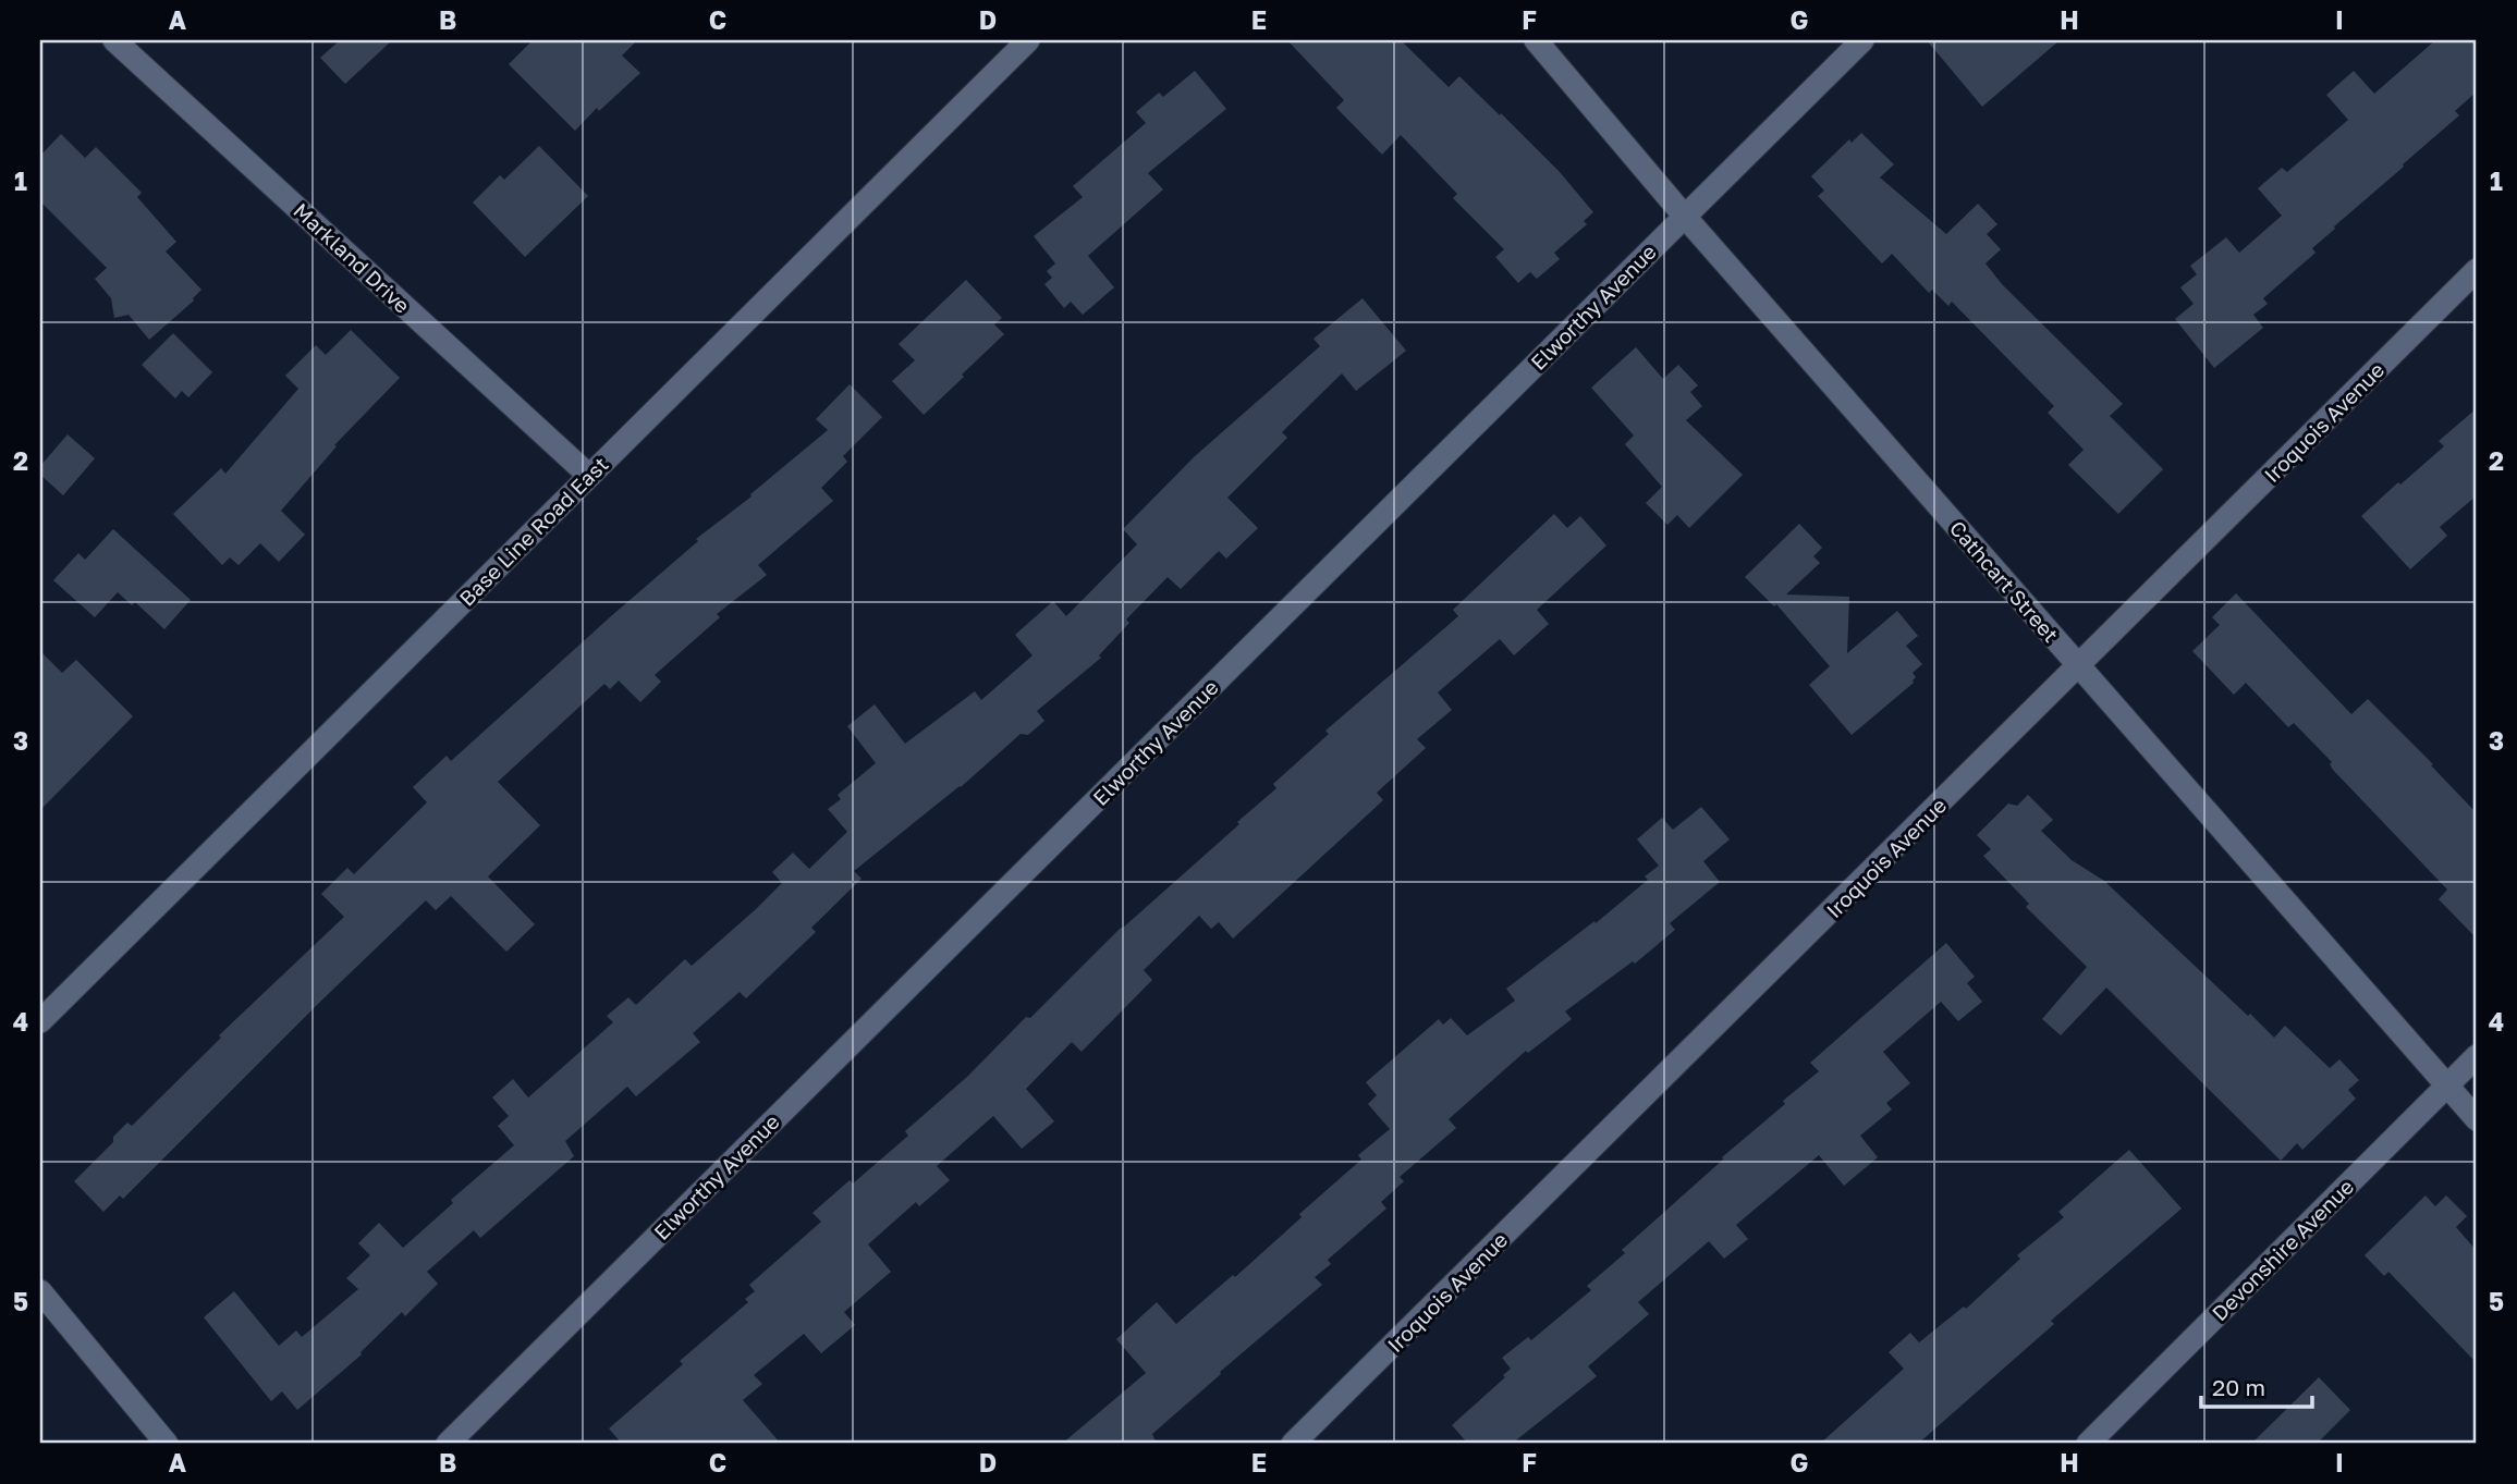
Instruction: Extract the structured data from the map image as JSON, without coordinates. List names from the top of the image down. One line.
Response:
{"streets":{"street":["Markland Drive","Elworthy Avenue","Iroquois Avenue","Base Line Road East","Cathcart Street","Devonshire Avenue"]},"crossings":[["Markland Drive","Base Line Road East"],["Elworthy Avenue","Cathcart Street"],["Iroquois Avenue","Cathcart Street"],["Cathcart Street","Devonshire Avenue"]],"scale_bar":"20 m","grid":{"columns":["A","B","C","D","E","F","G","H","I"],"rows":["1","2","3","4","5"]}}
